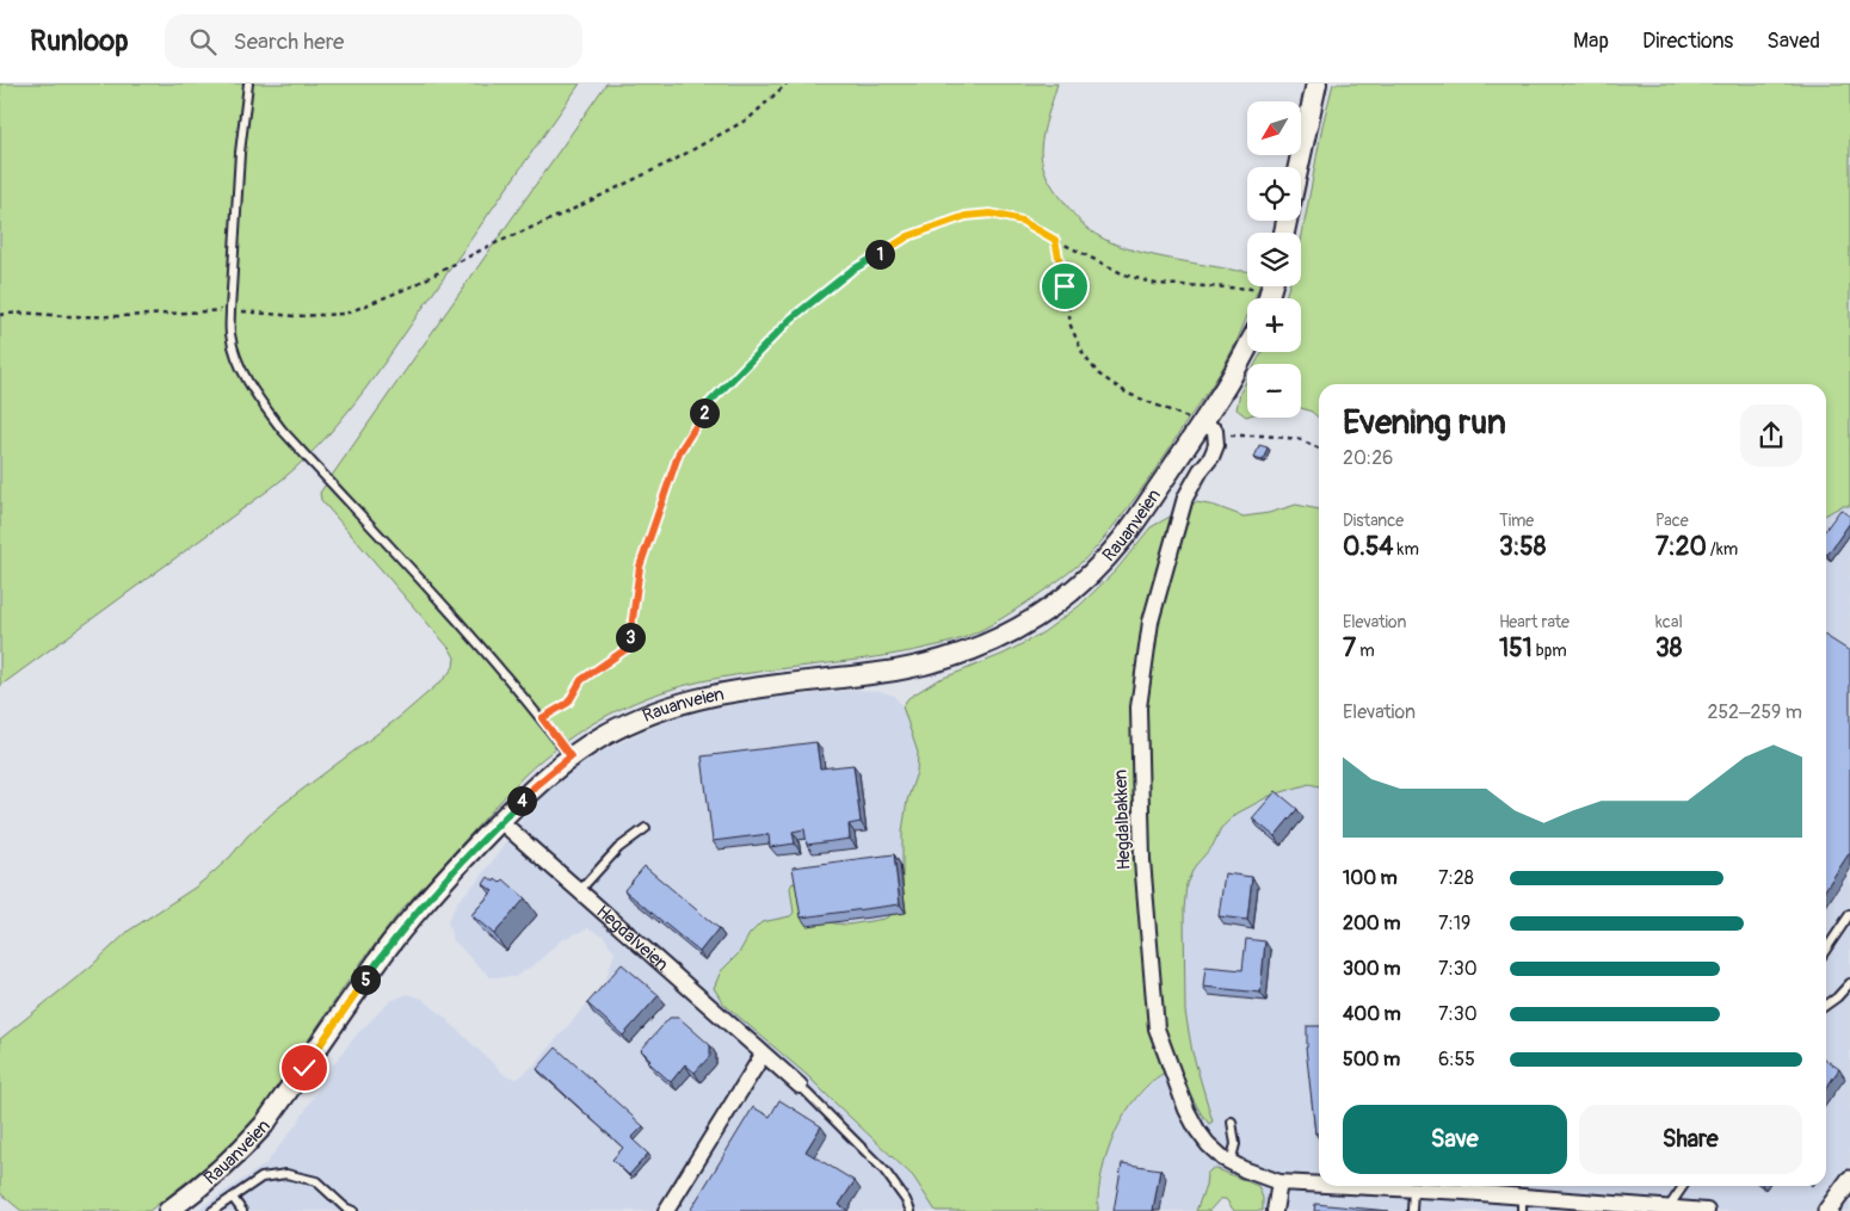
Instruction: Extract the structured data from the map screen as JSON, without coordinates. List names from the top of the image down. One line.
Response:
{"streets":{"main road":["Rauanveien"],"street":["Hegdalbakken","Hegdalveien"]},"crossings":[["Rauanveien","Hegdalbakken"],["Rauanveien","Hegdalveien"]],"north":"bottom left","page":{"header":"Runloop","search":"Search here","nav":["Map","Directions","Saved"],"map_buttons":["+","−"],"pins":["1","2","3","4","5"],"heading":["Evening run","20:26"],"stats":[["Distance","0.54 km"],["Time","3:58"],["Pace","7:20 /km"],["Elevation","7 m"],["Heart rate","151 bpm"],["kcal","38"]],"chart":["Elevation","252–259 m"],"list":[{"name":"100 m","note":"7:28"},{"name":"200 m","note":"7:19"},{"name":"300 m","note":"7:30"},{"name":"400 m","note":"7:30"},{"name":"500 m","note":"6:55"}],"buttons":["Save","Share"]}}
